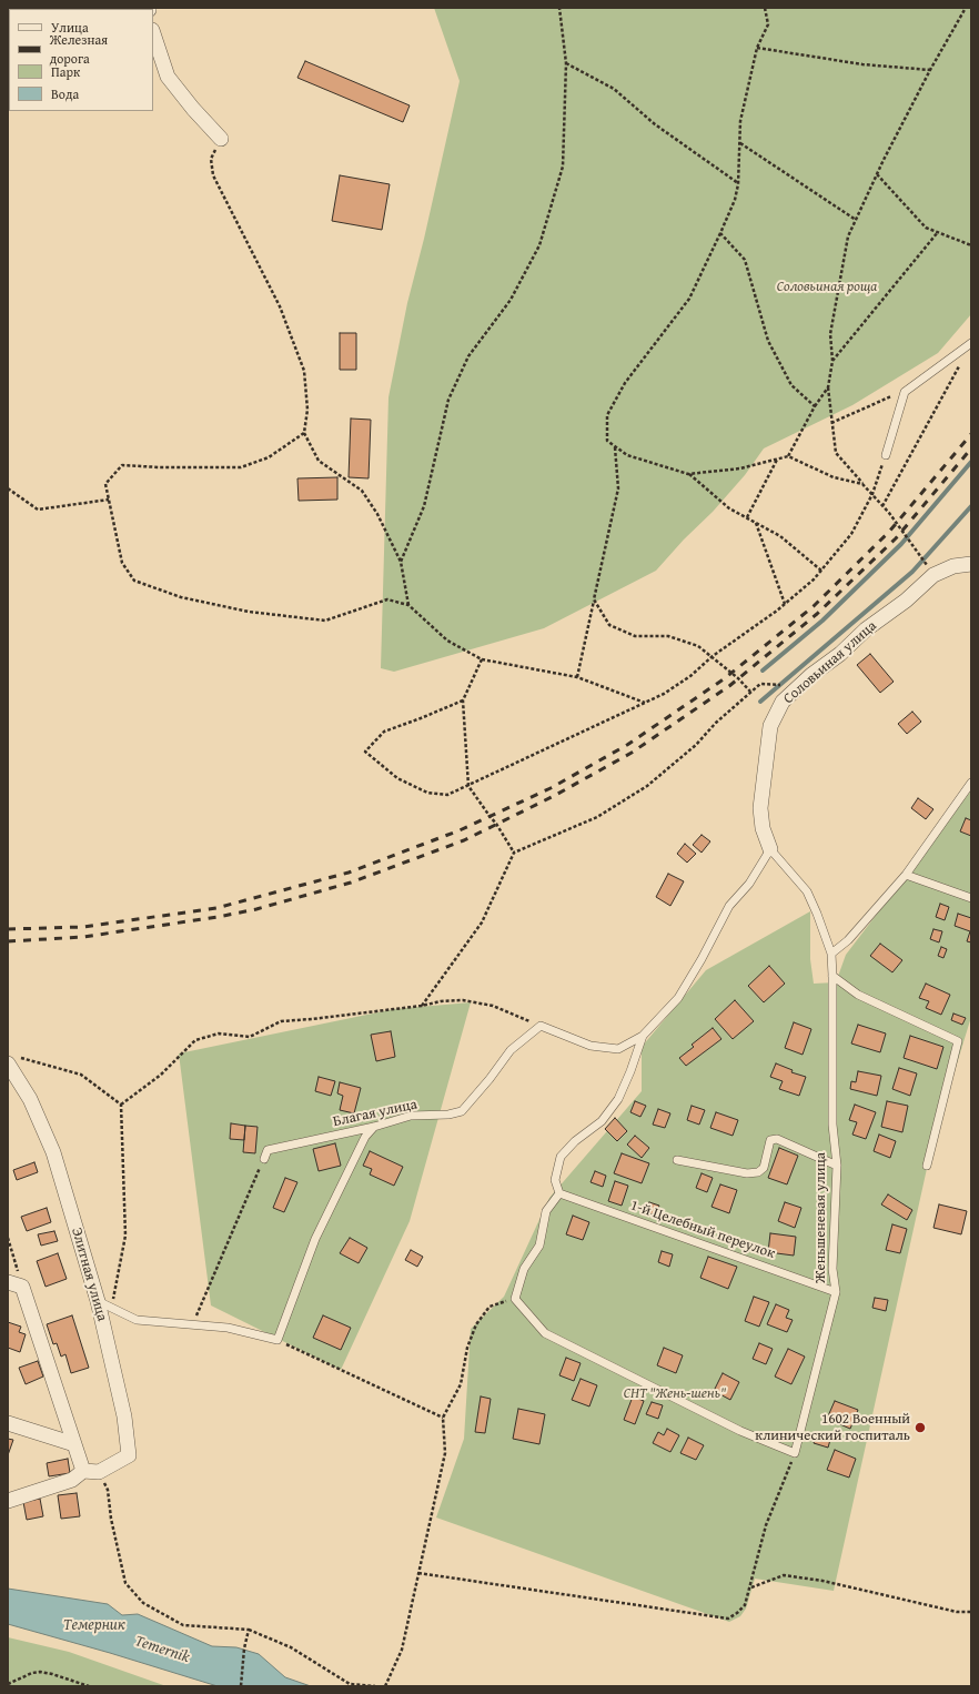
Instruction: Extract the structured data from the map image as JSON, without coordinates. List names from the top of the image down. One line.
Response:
{"streets":{"street":["Соловьиная улица","Элитная улица"],"lane":["Благая улица","Женьшеневая улица","1-й Целебный переулок"]},"crossings":[["Соловьиная улица","Женьшеневая улица"],["Женьшеневая улица","1-й Целебный переулок"]],"water":["Темерник","Temernik"],"parks":["Соловьиная роща","СНТ \"Жень-шень\""],"places":["1602 Военный клинический госпиталь"],"legend":["Улица","Железная дорога","Парк","Вода"]}
